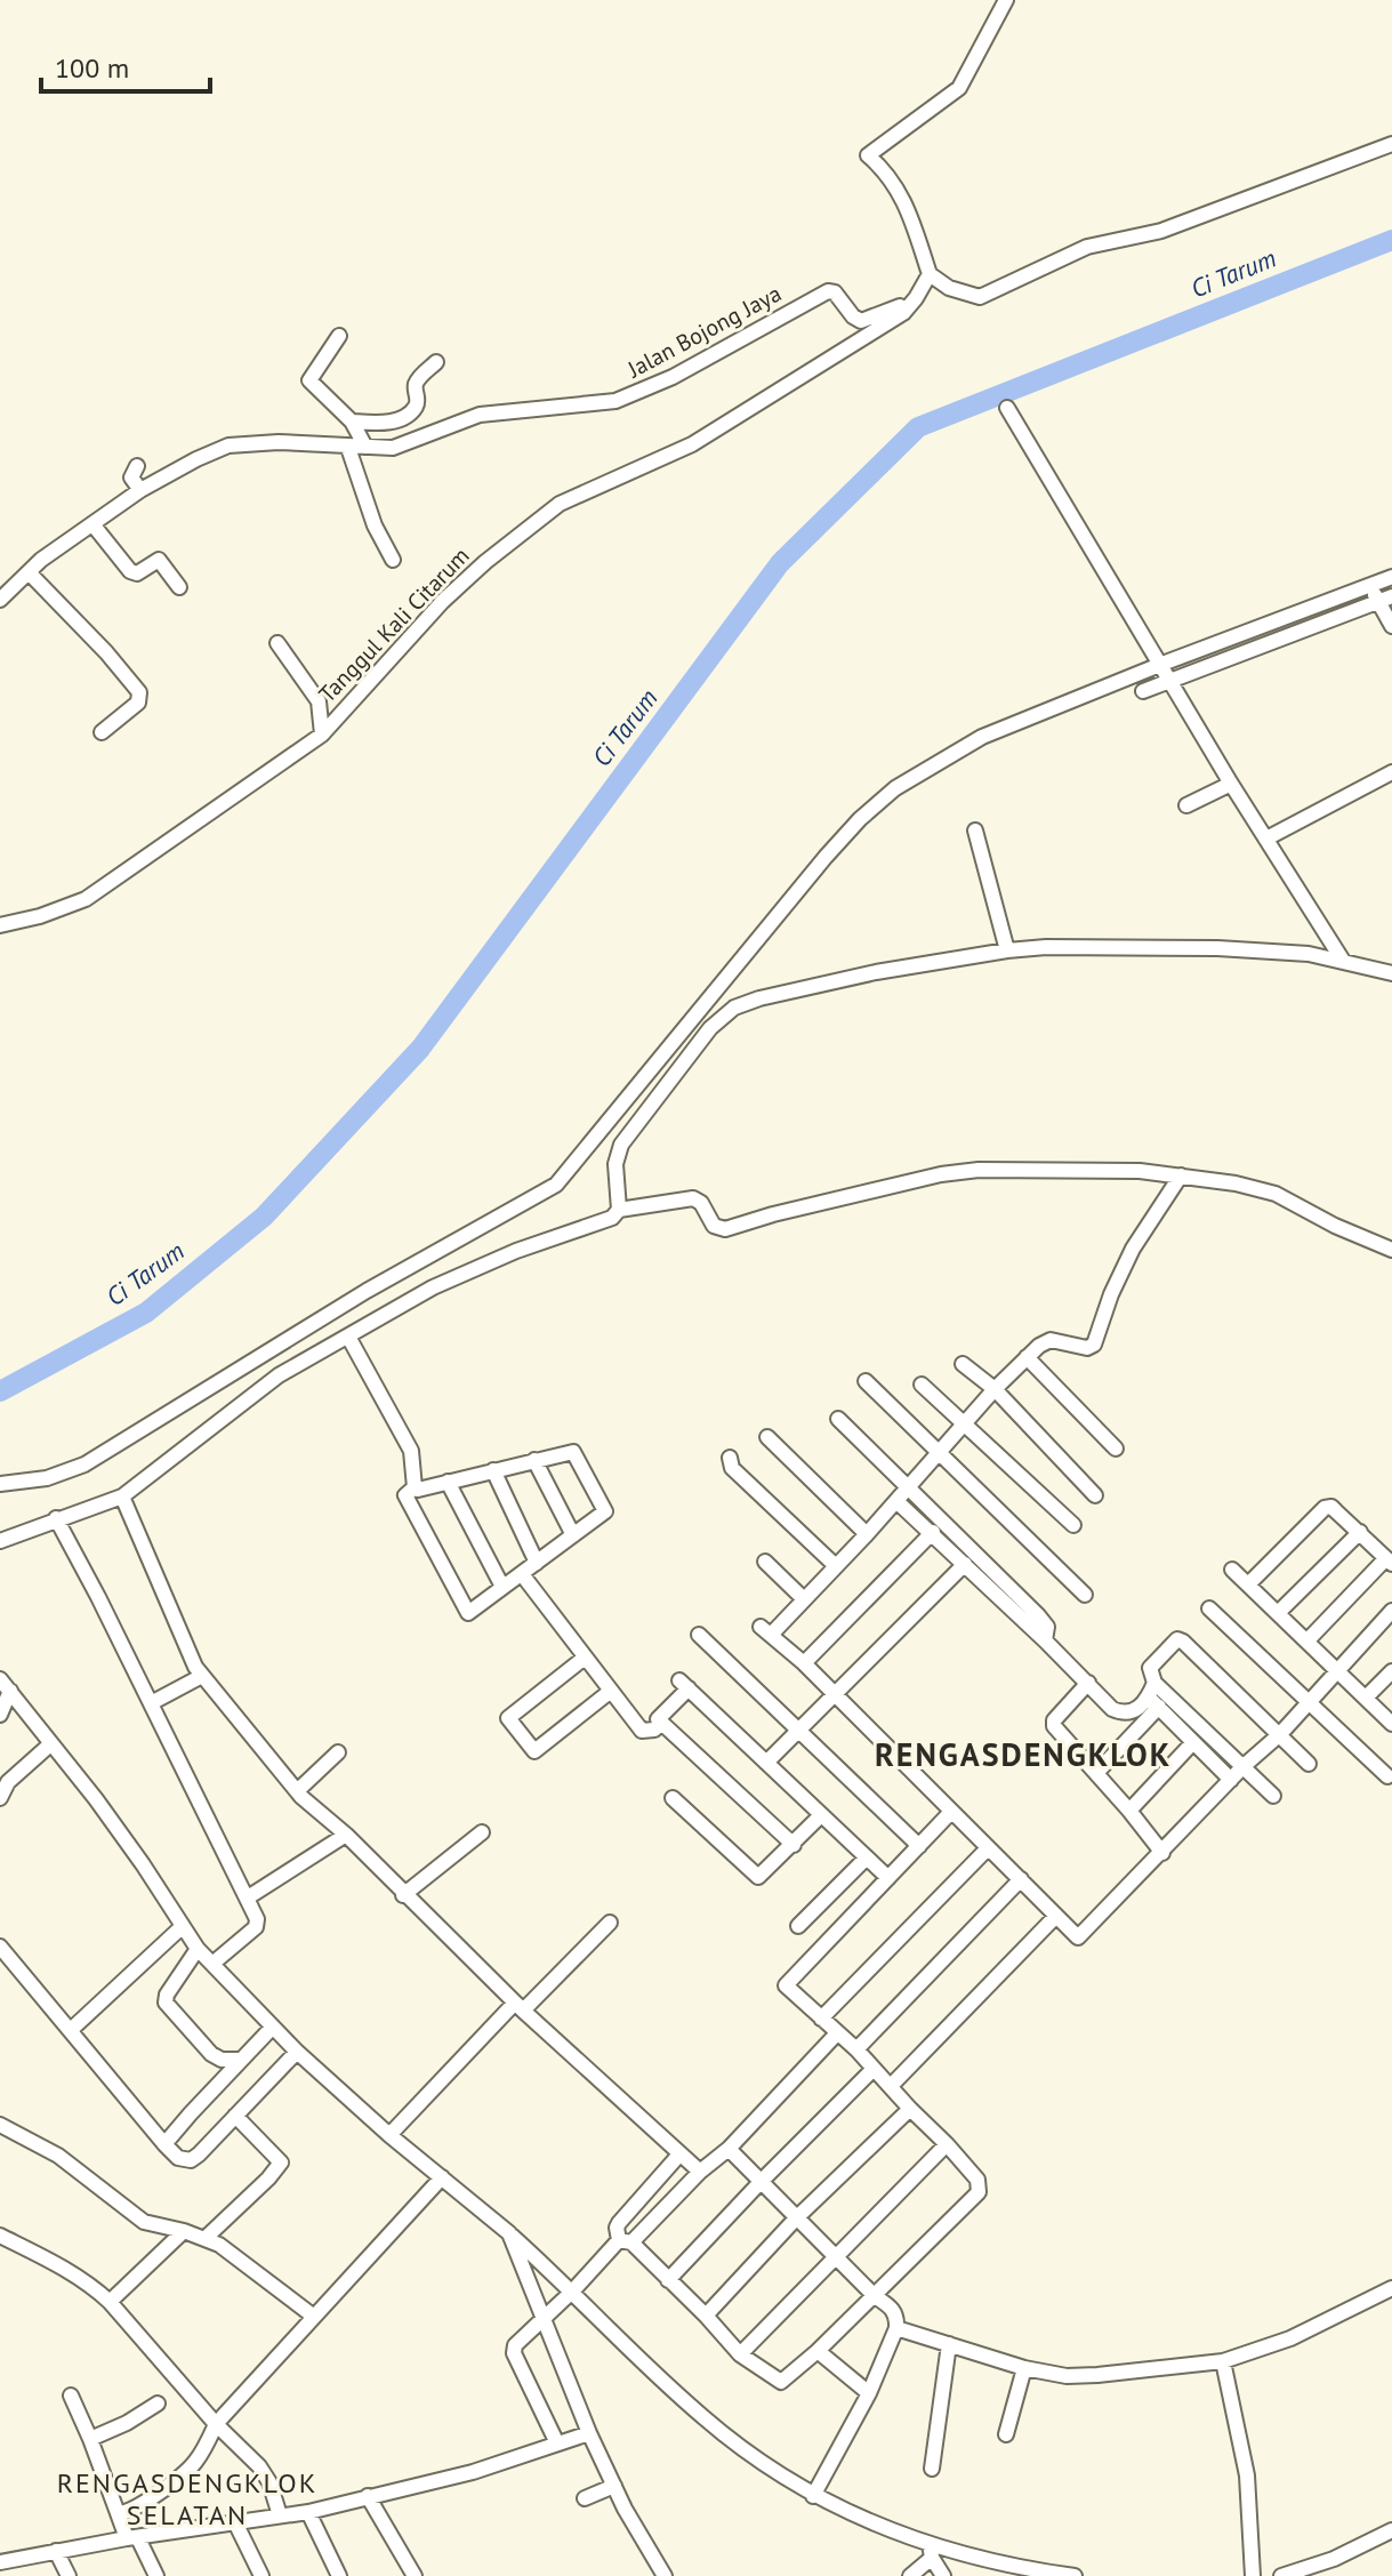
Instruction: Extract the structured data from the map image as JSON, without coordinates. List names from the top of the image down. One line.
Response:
{"streets":{"street":["Jalan Bojong Jaya","Tanggul Kali Citarum"]},"crossings":[["Jalan Bojong Jaya","Tanggul Kali Citarum"]],"districts":["RENGASDENGKLOK","RENGASDENGKLOK SELATAN"],"water":["Ci Tarum"],"scale_bar":"100 m"}
